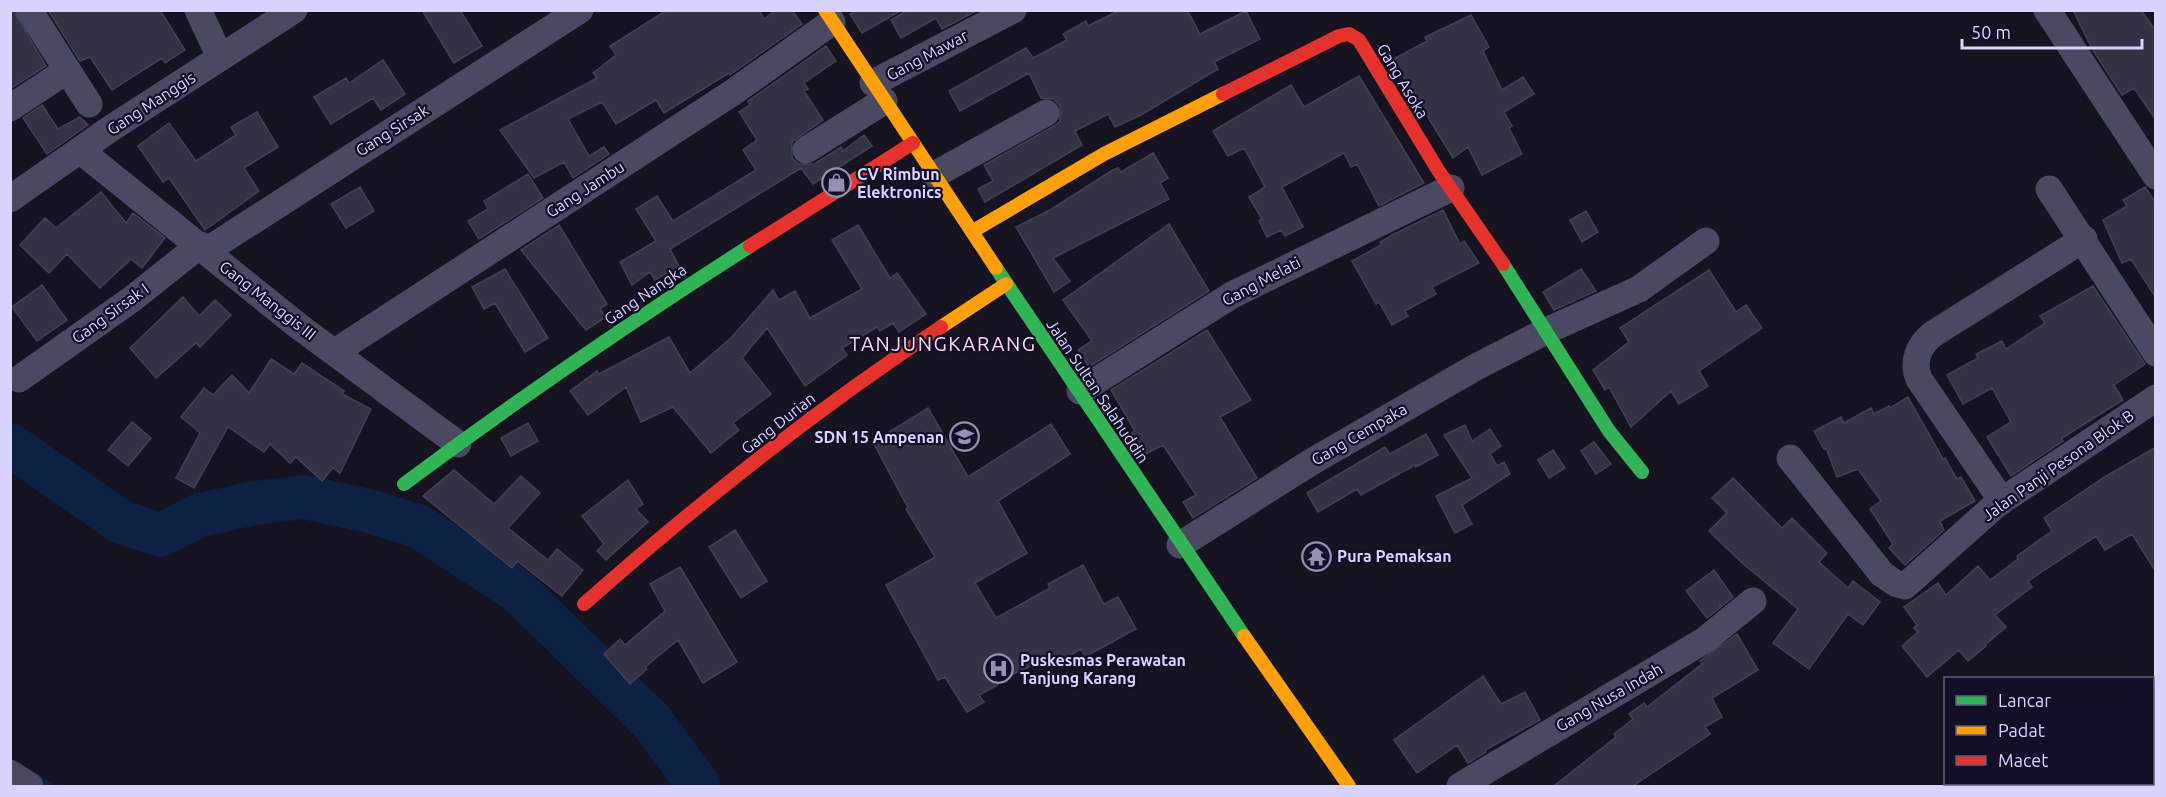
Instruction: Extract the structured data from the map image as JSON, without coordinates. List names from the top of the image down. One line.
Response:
{"streets":{"street":["Gang Mawar","Gang Asoka","Gang Manggis","Gang Sirsak","Gang Jambu","Gang Melati","Gang Nangka","Gang Manggis III","Gang Sirsak I","Jalan Sultan Salahuddin","Gang Durian","Gang Cempaka","Jalan Panji Pesona Blok B","Gang Nusa Indah"]},"crossings":[["Gang Mawar","Jalan Sultan Salahuddin"],["Gang Asoka","Gang Melati"],["Gang Asoka","Jalan Sultan Salahuddin"],["Gang Asoka","Gang Cempaka"],["Gang Manggis","Gang Manggis III"],["Gang Sirsak","Gang Manggis III"],["Gang Sirsak","Gang Sirsak I"],["Gang Jambu","Gang Manggis III"],["Gang Jambu","Jalan Sultan Salahuddin"],["Gang Melati","Jalan Sultan Salahuddin"],["Gang Nangka","Gang Manggis III"],["Gang Nangka","Jalan Sultan Salahuddin"],["Gang Manggis III","Gang Sirsak I"],["Jalan Sultan Salahuddin","Gang Durian"],["Jalan Sultan Salahuddin","Gang Cempaka"]],"districts":["TANJUNGKARANG"],"places":{"shop":["CV Rimbun Elektronics"],"school or university":["SDN 15 Ampenan"],"temple":["Pura Pemaksan"],"hospital":["Puskesmas Perawatan Tanjung Karang"]},"legend":["Lancar","Padat","Macet"],"scale_bar":"50 m"}
